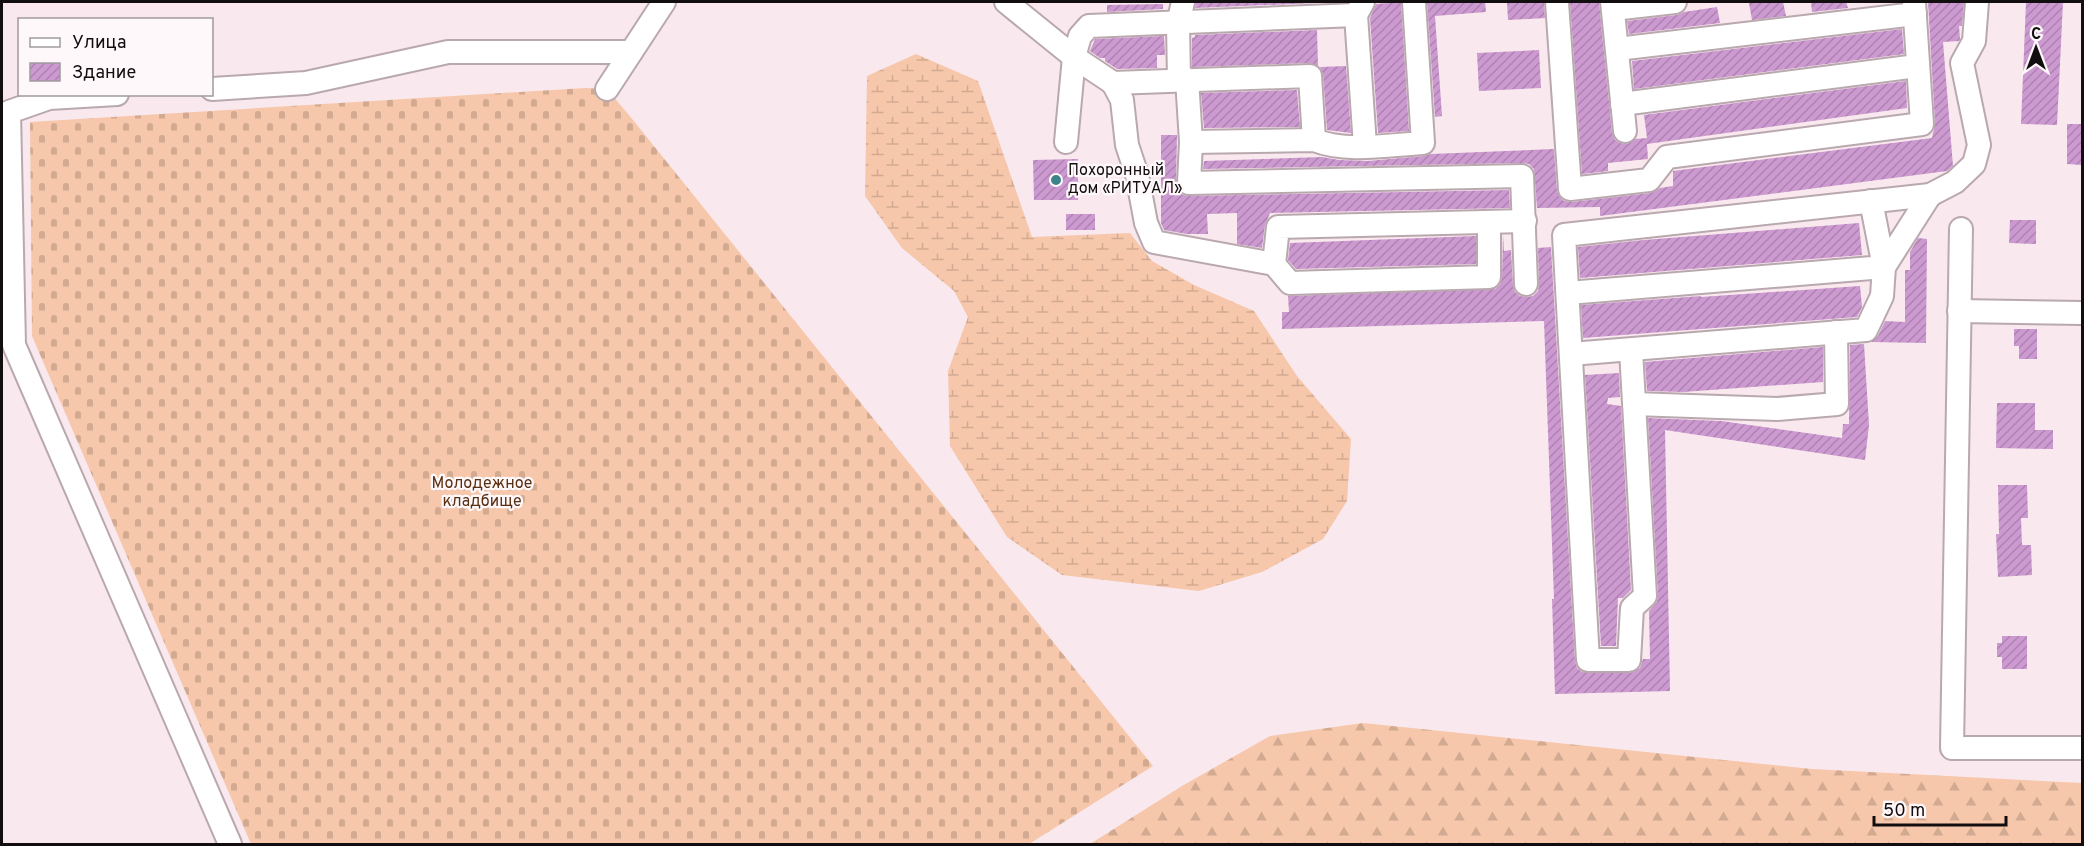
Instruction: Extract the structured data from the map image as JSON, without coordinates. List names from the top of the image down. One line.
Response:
{"parks":["Молодежное кладбище"],"places":["Похоронный дом «РИТУАЛ»"],"legend":["Улица","Здание"],"scale_bar":"50 m","north":"top"}
